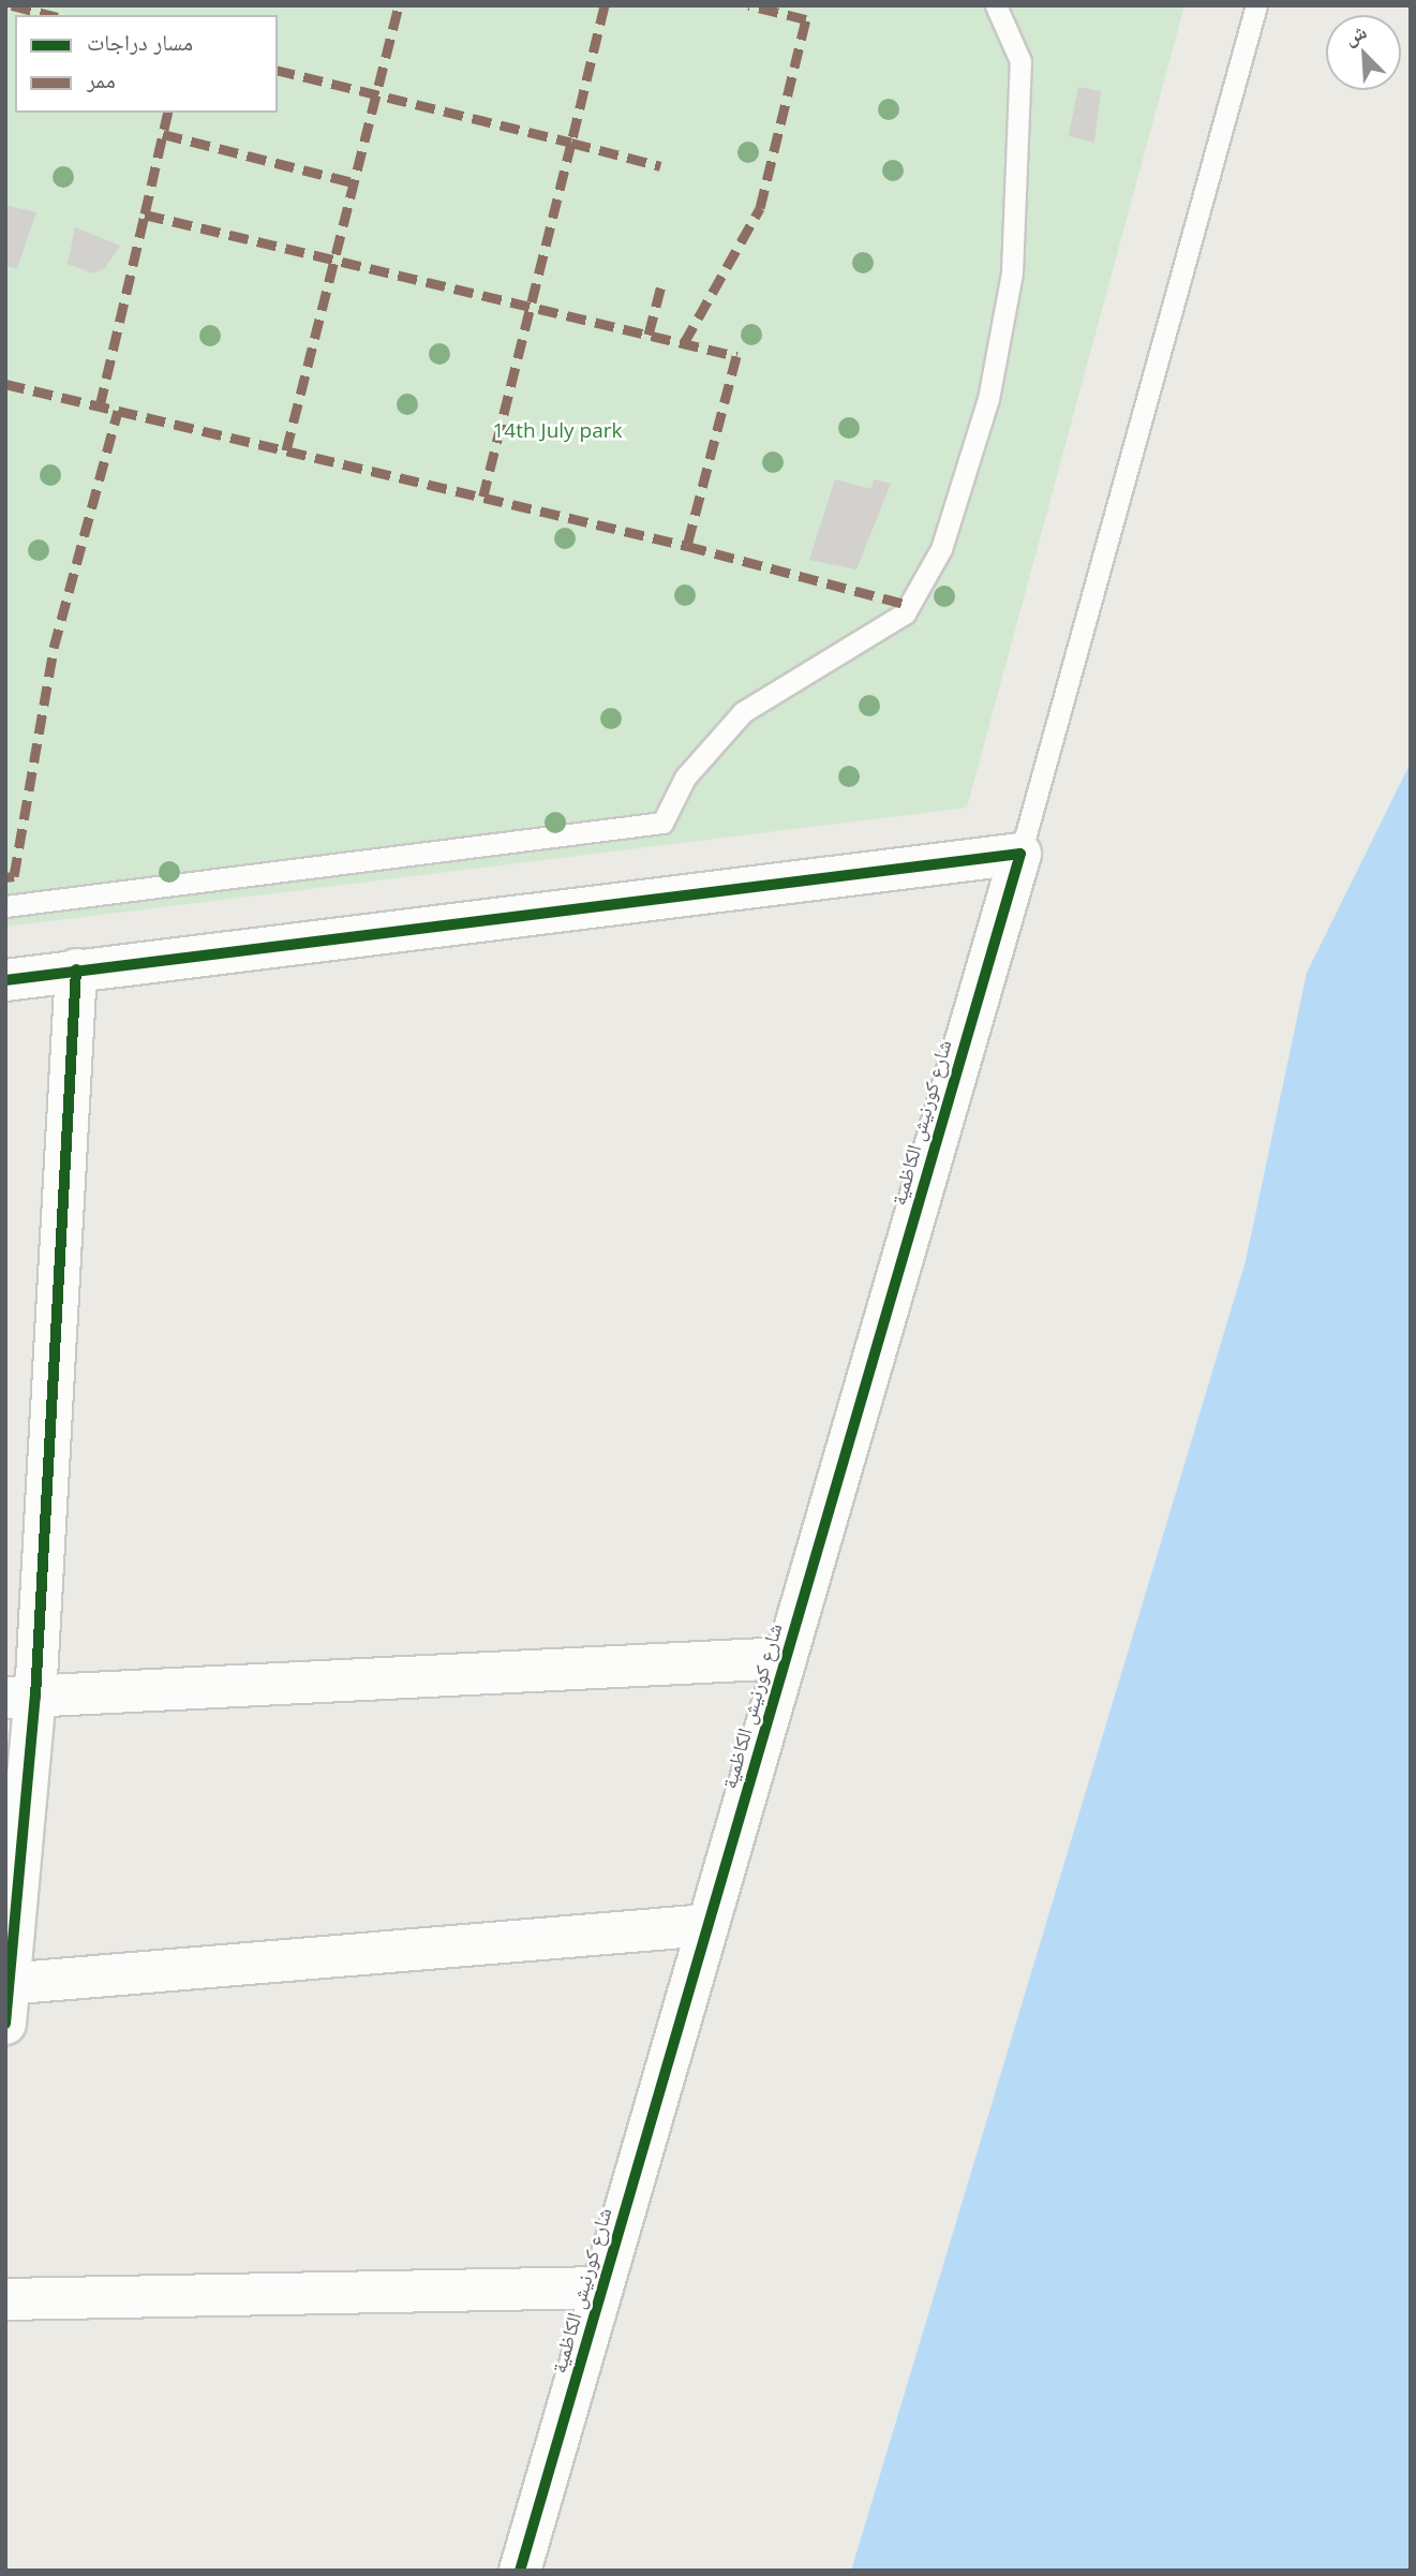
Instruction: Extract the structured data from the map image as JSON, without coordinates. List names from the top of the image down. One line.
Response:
{"streets":{"street":["شارع كورنيش الكاظمية"]},"parks":["14th July park"],"legend":["مسار دراجات","ممر"],"north":"top left"}
